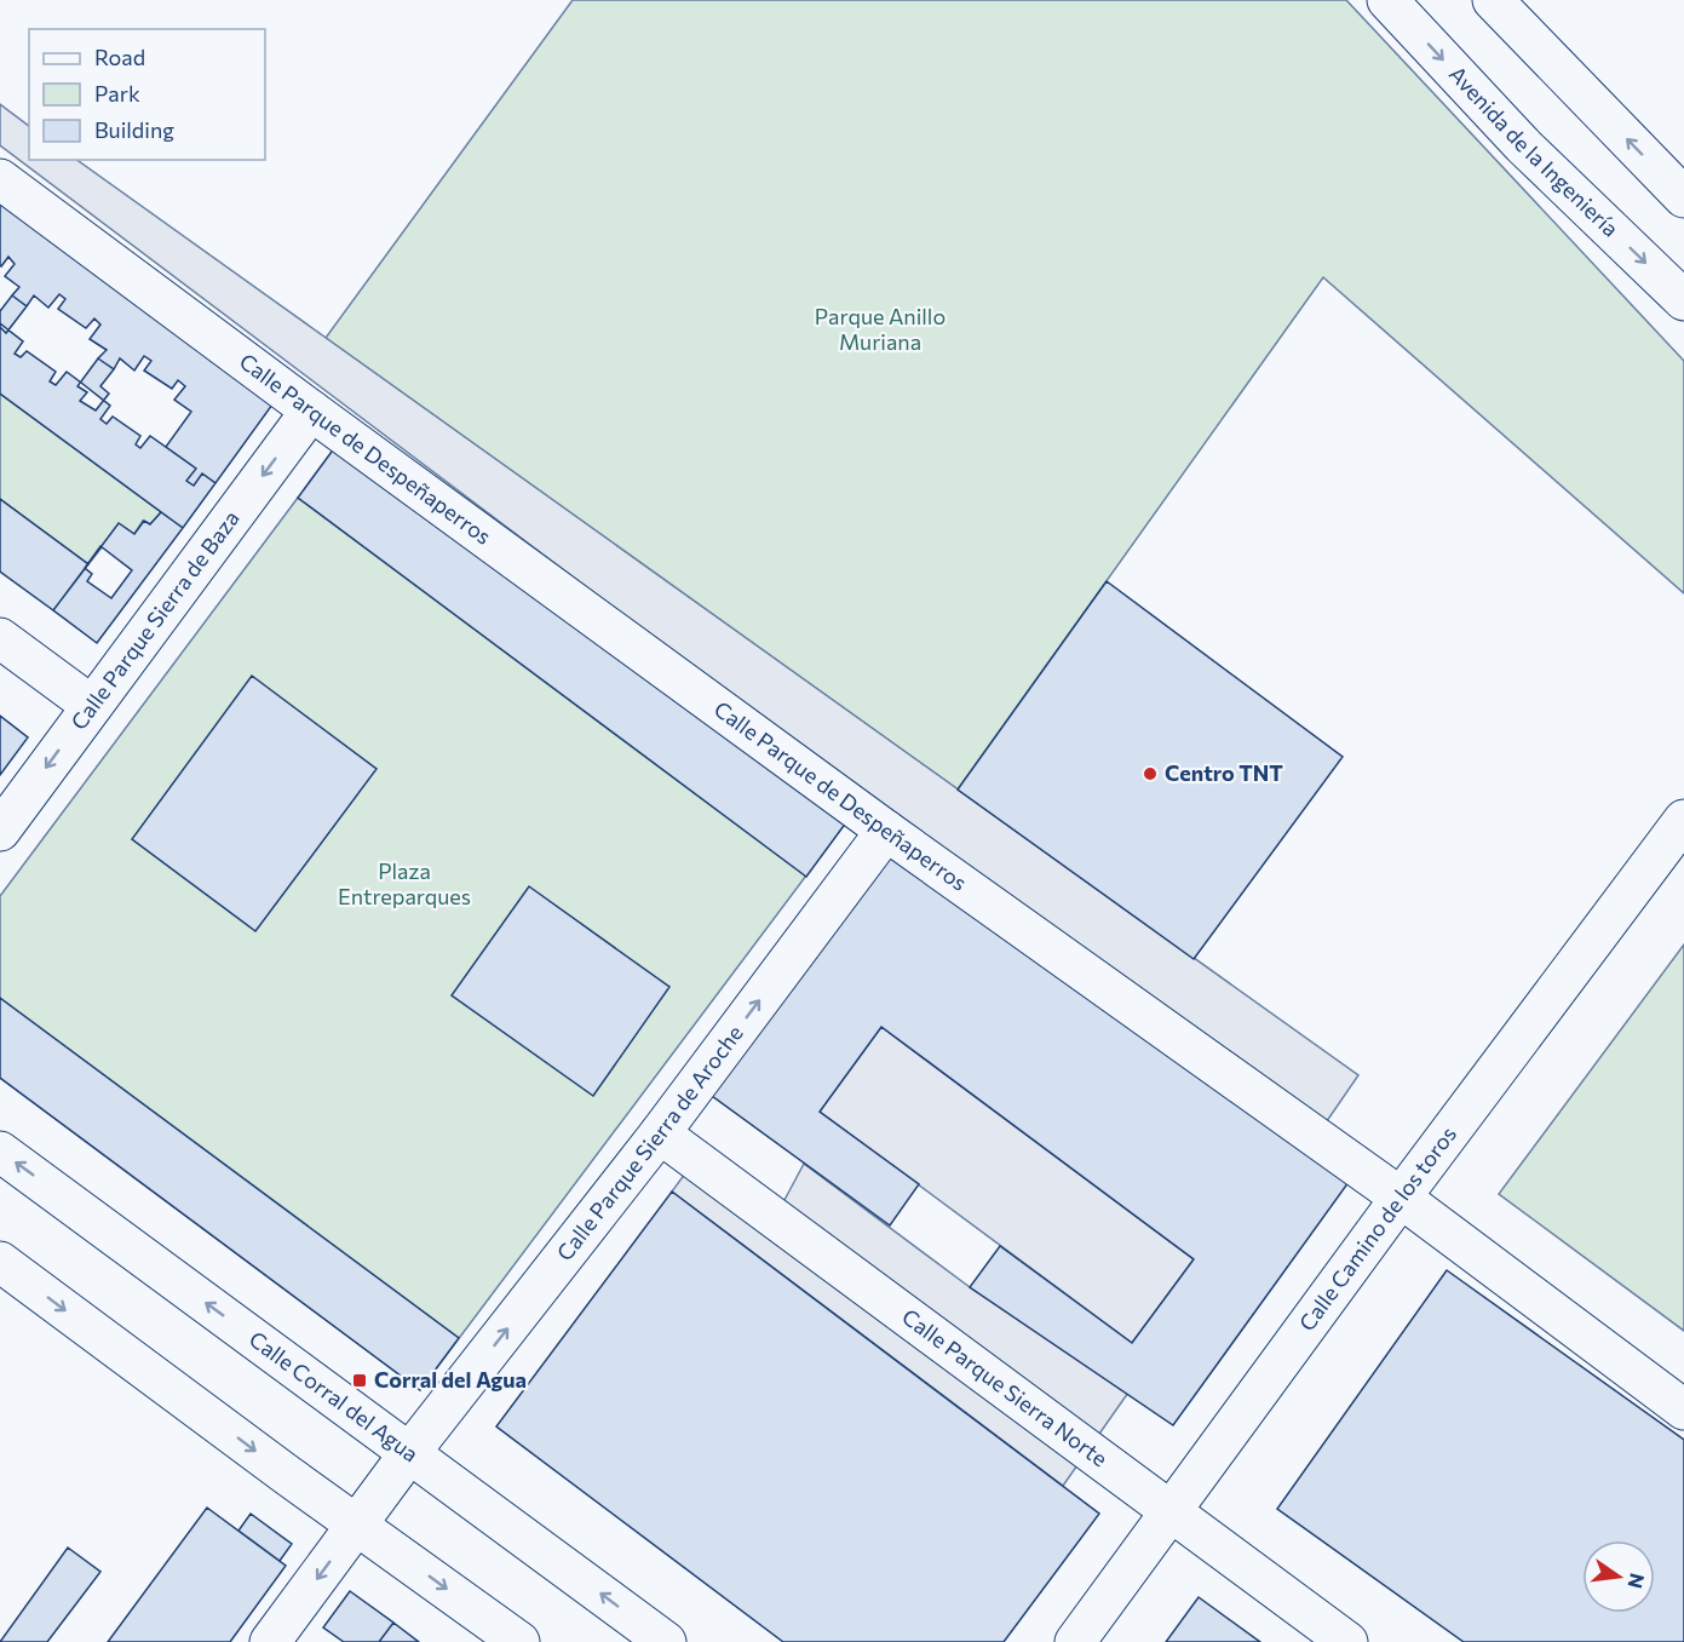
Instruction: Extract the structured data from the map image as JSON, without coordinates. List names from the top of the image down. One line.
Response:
{"streets":{"street":["Avenida de la Ingeniería","Calle Parque de Despeñaperros","Calle Parque Sierra de Baza","Calle Parque Sierra de Aroche","Calle Camino de los toros","Calle Parque Sierra Norte","Calle Corral del Agua"]},"crossings":[["Calle Parque de Despeñaperros","Calle Parque Sierra de Baza"],["Calle Parque de Despeñaperros","Calle Parque Sierra de Aroche"],["Calle Parque de Despeñaperros","Calle Camino de los toros"],["Calle Parque Sierra de Aroche","Calle Parque Sierra Norte"],["Calle Parque Sierra de Aroche","Calle Corral del Agua"],["Calle Camino de los toros","Calle Parque Sierra Norte"]],"one_way":["Calle Parque Sierra de Baza"],"parks":["Parque Anillo Muriana","Plaza Entreparques"],"places":{"other":["Centro TNT"],"transit":["Corral del Agua"]},"legend":["Road","Park","Building"],"north":"right"}
